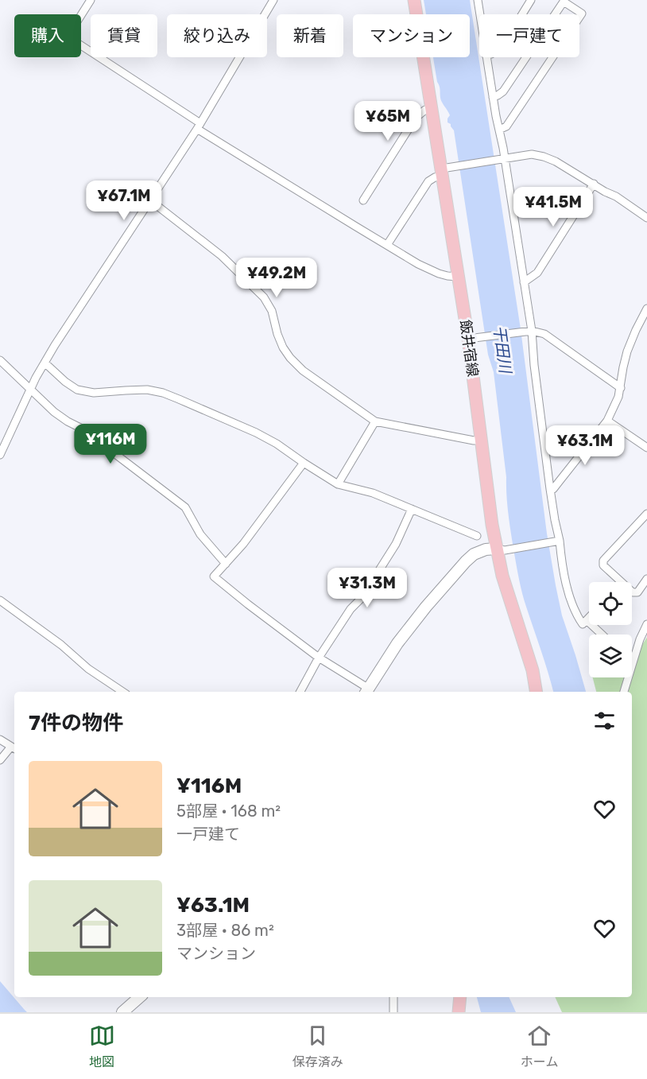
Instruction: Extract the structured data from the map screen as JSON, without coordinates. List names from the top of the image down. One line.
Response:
{"streets":{"main road":["飯井宿線"]},"water":["干田川"],"page":{"chip":["購入","賃貸","絞り込み","新着","マンション","一戸建て"],"price":["¥65M","¥67.1M","¥41.5M","¥49.2M","¥116M","¥63.1M","¥31.3M"],"heading":"7件の物件","list":[{"name":"¥116M","note":"5部屋 · 168 m² · 一戸建て"},{"name":"¥63.1M","note":"3部屋 · 86 m² · マンション"}],"tabs":["地図","保存済み","ホーム"]}}
